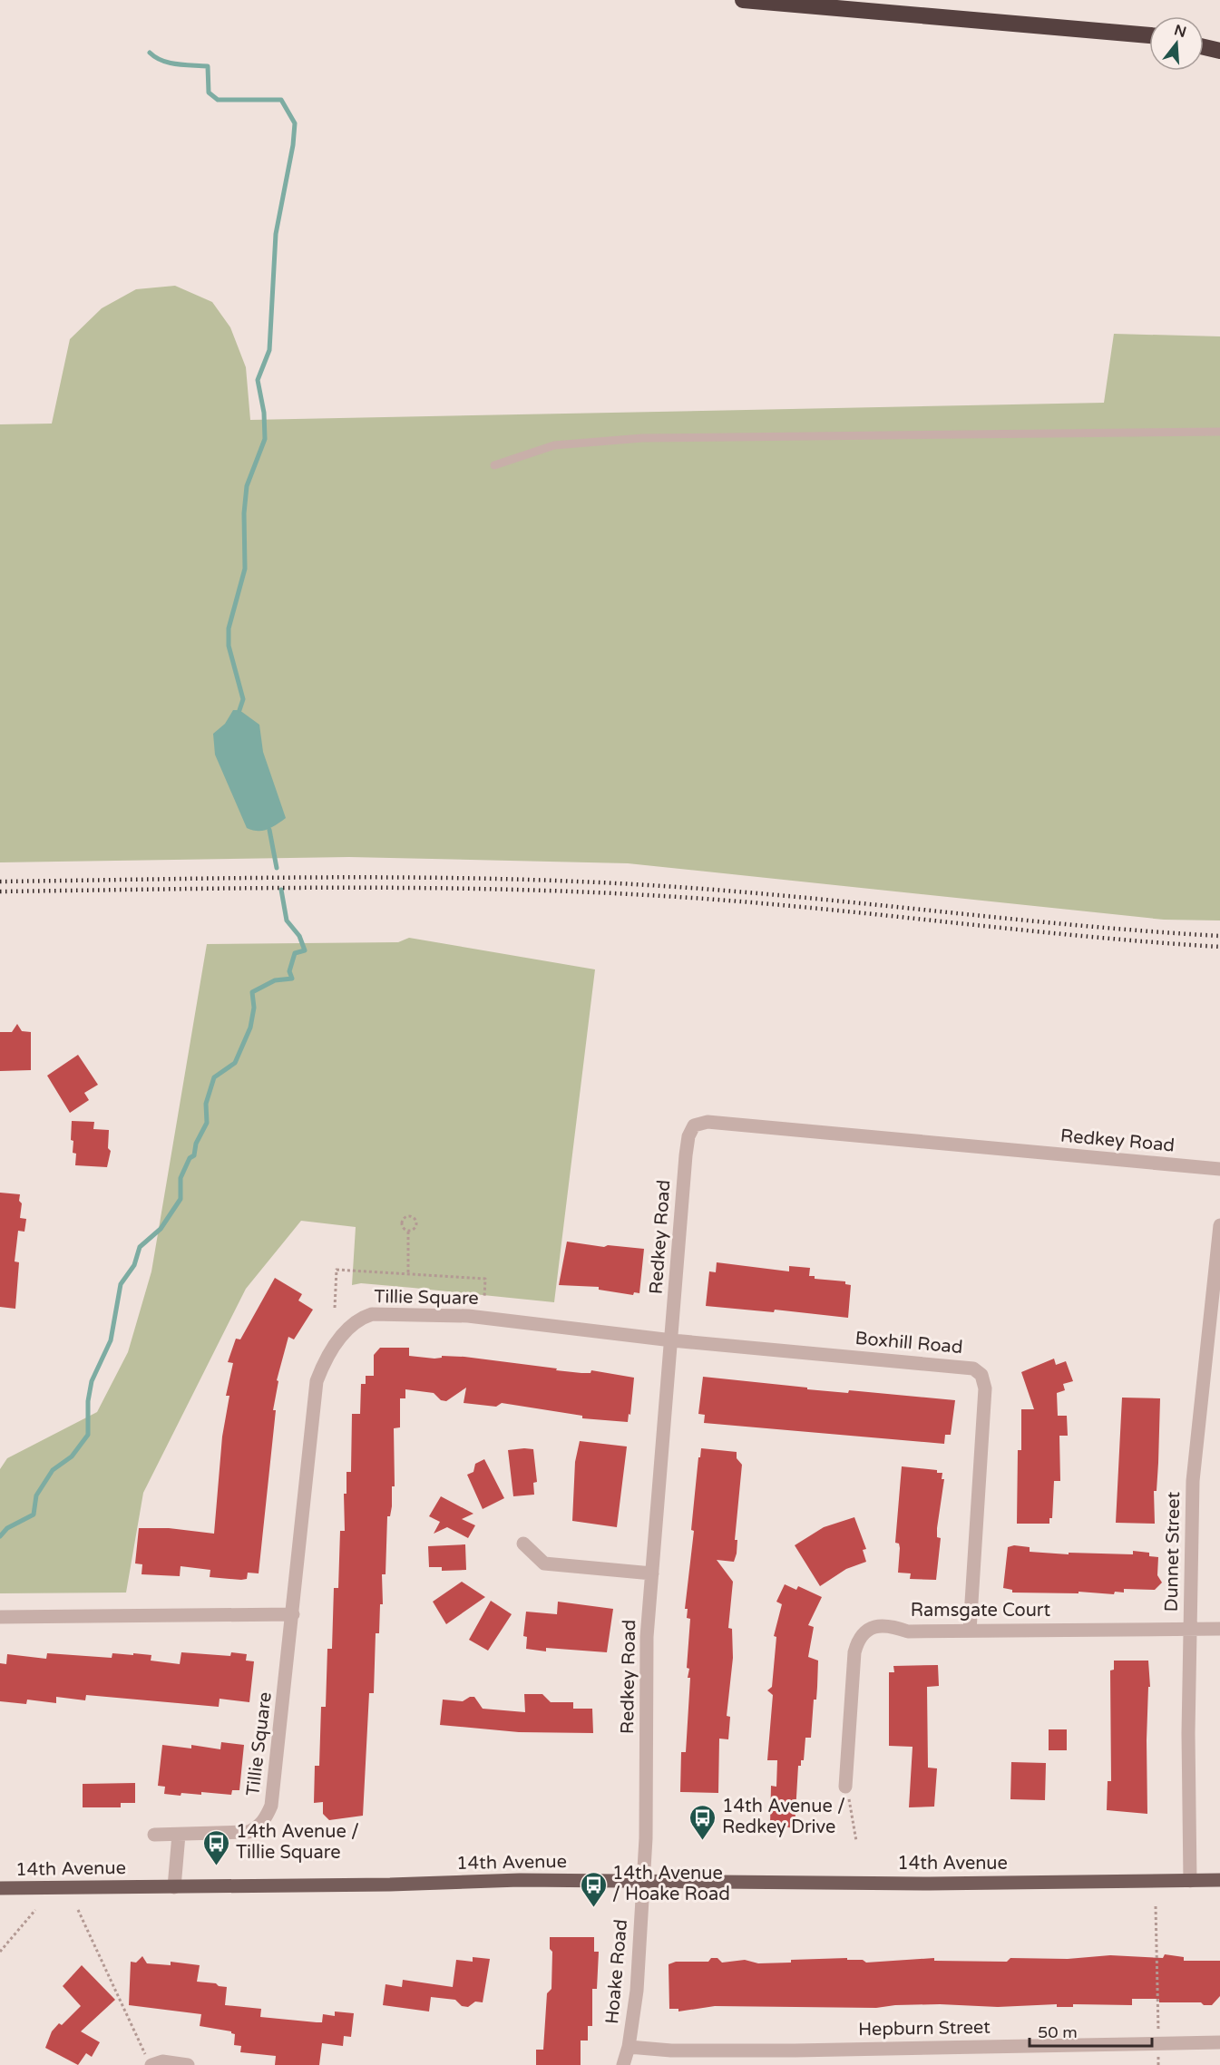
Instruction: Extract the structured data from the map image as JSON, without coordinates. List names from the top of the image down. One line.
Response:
{"streets":{"main road":["14th Avenue"],"street":["Redkey Road","Tillie Square","Boxhill Road","Dunnet Street","Ramsgate Court","Hoake Road","Hepburn Street"]},"crossings":[["Redkey Road","Tillie Square"],["Redkey Road","Boxhill Road"],["Redkey Road","14th Avenue"],["Redkey Road","Hoake Road"],["Tillie Square","Boxhill Road"],["Boxhill Road","Ramsgate Court"],["Dunnet Street","Ramsgate Court"],["Dunnet Street","14th Avenue"],["14th Avenue","Hoake Road"],["Hoake Road","Hepburn Street"]],"places":{"bus stop":["14th Avenue / Redkey Drive","14th Avenue / Tillie Square","14th Avenue / Hoake Road"]},"scale_bar":"50 m","north":"top"}
